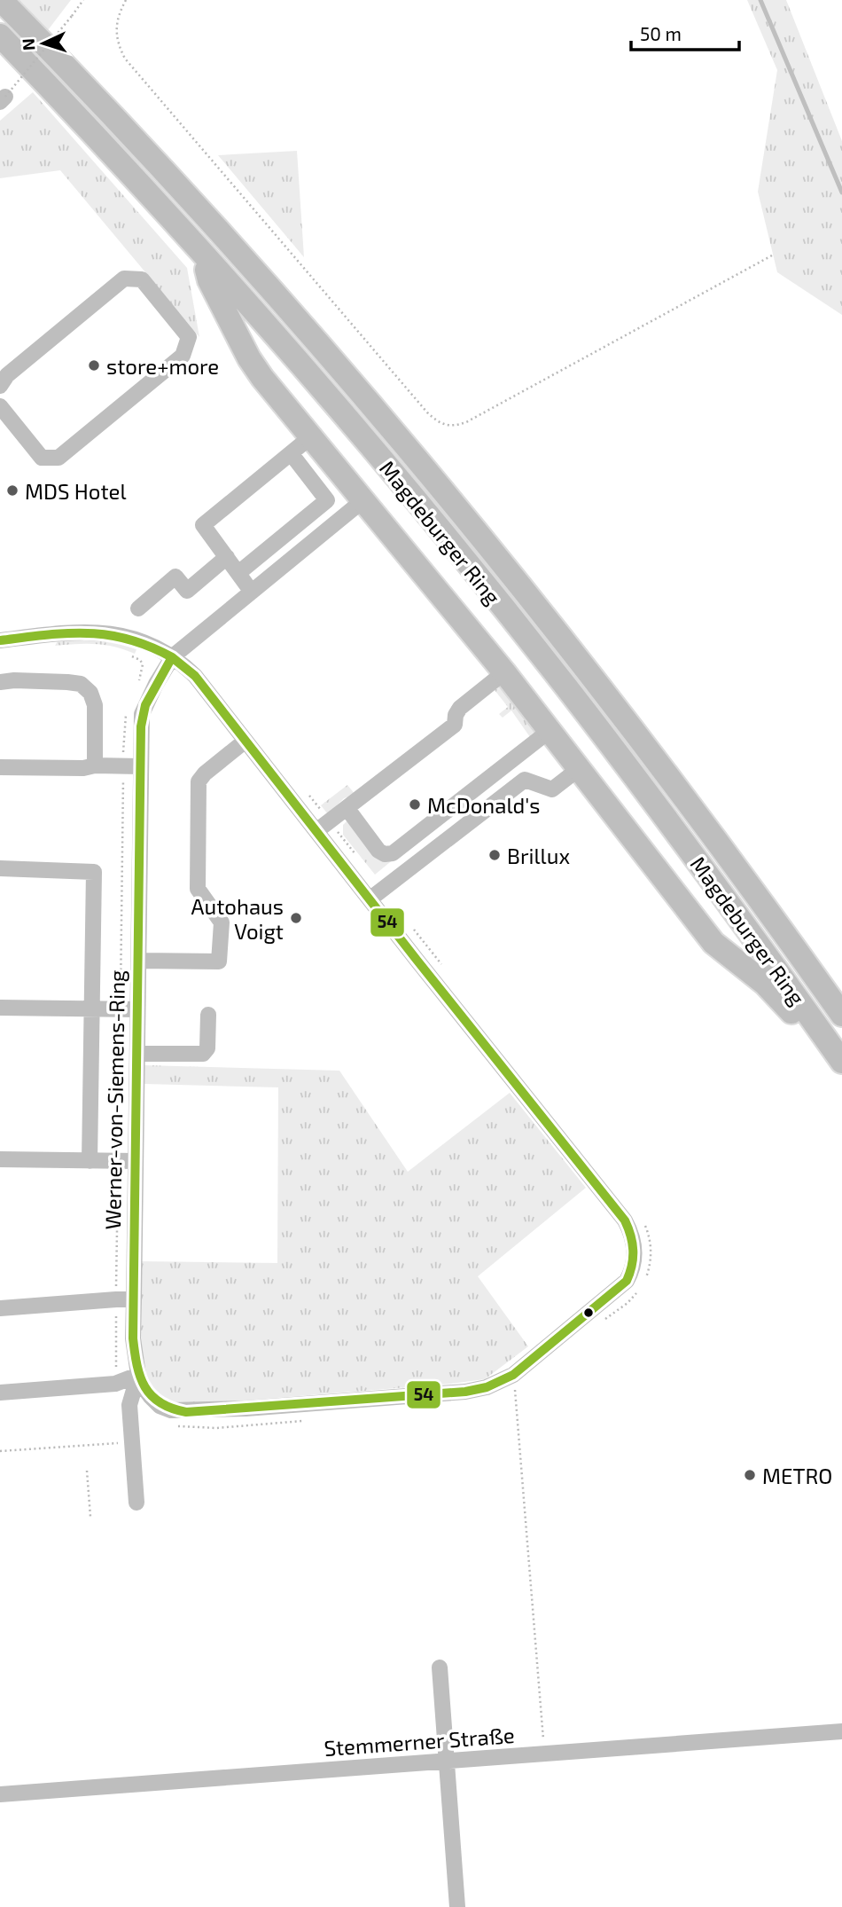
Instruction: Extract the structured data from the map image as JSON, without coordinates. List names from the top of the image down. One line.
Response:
{"streets":{"highway":["Magdeburger Ring"],"street":["Werner-von-Siemens-Ring","Stemmerner Straße"]},"places":["store+more","MDS Hotel","McDonald's","Brillux","Autohaus Voigt","METRO"],"lines":["transit line 54"],"scale_bar":"50 m","north":"left"}
